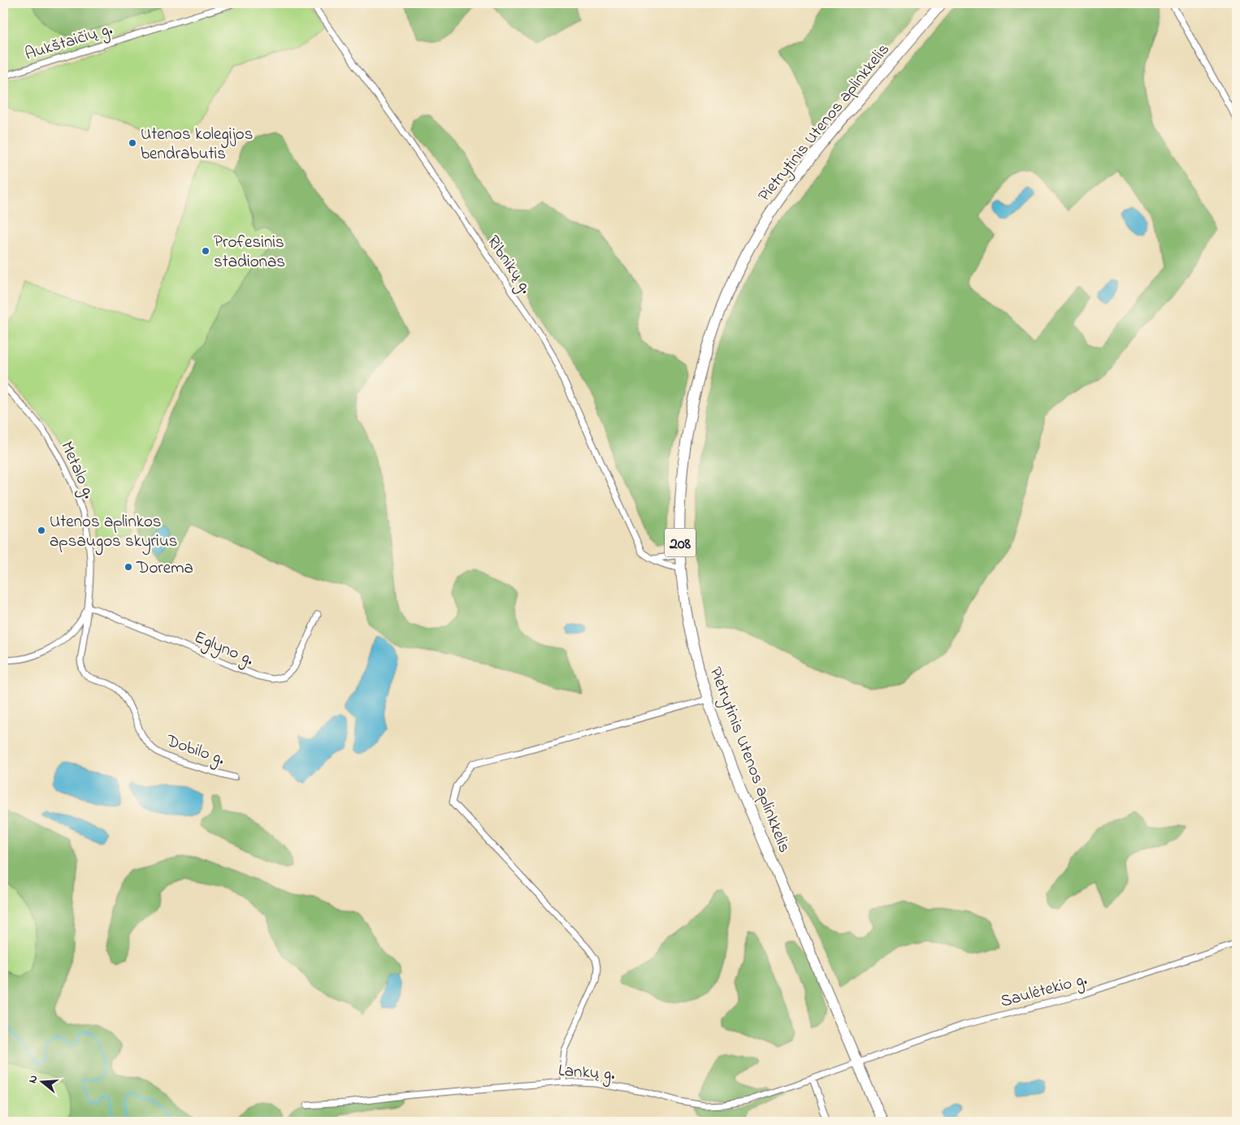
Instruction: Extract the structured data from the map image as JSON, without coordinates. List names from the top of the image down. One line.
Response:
{"streets":{"highway":["Pietrytinis Utenos aplinkkelis","208"],"street":["Aukštaičių g.","Ribnikų g.","Metalo g.","Eglyno g.","Dobilo g.","Saulėtekio g.","Lankų g."]},"crossings":[["Pietrytinis Utenos aplinkkelis","Saulėtekio g."],["Pietrytinis Utenos aplinkkelis","Lankų g."],["Metalo g.","Eglyno g."],["Metalo g.","Dobilo g."],["Eglyno g.","Dobilo g."],["Saulėtekio g.","Lankų g."]],"places":["Utenos kolegijos bendrabutis","Profesinis stadionas","Utenos aplinkos apsaugos skyrius","Dorema"],"north":"left"}
